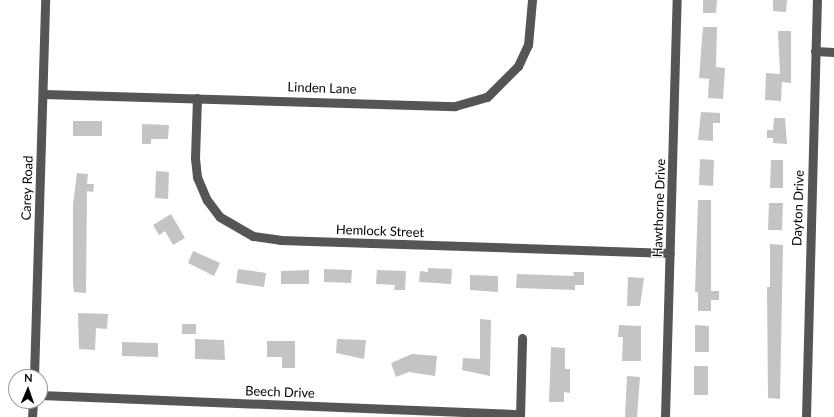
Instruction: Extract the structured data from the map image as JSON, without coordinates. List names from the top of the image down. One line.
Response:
{"streets":{"street":["Linden Lane","Carey Road","Hawthorne Drive","Dayton Drive","Hemlock Street","Beech Drive"]},"crossings":[["Linden Lane","Carey Road"],["Linden Lane","Hemlock Street"],["Hawthorne Drive","Hemlock Street"]],"north":"top"}
